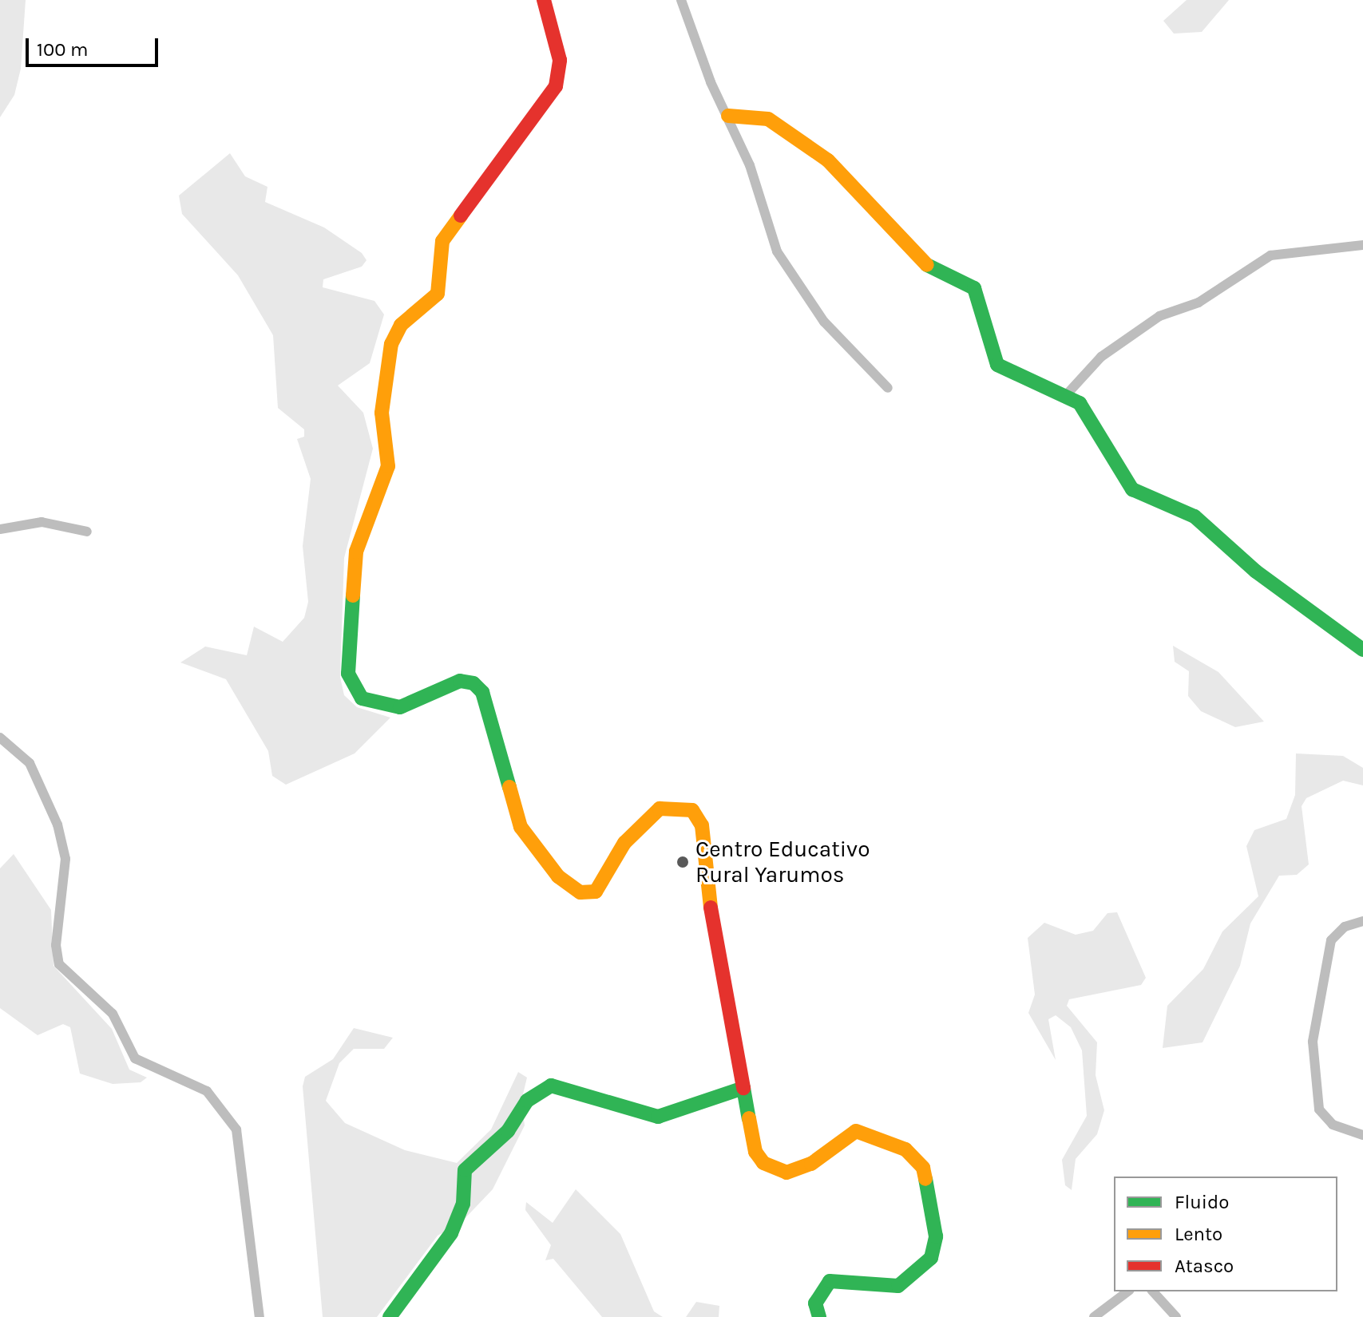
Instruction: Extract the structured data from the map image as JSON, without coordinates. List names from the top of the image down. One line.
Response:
{"places":["Centro Educativo Rural Yarumos"],"legend":["Fluido","Lento","Atasco"],"scale_bar":"100 m"}
